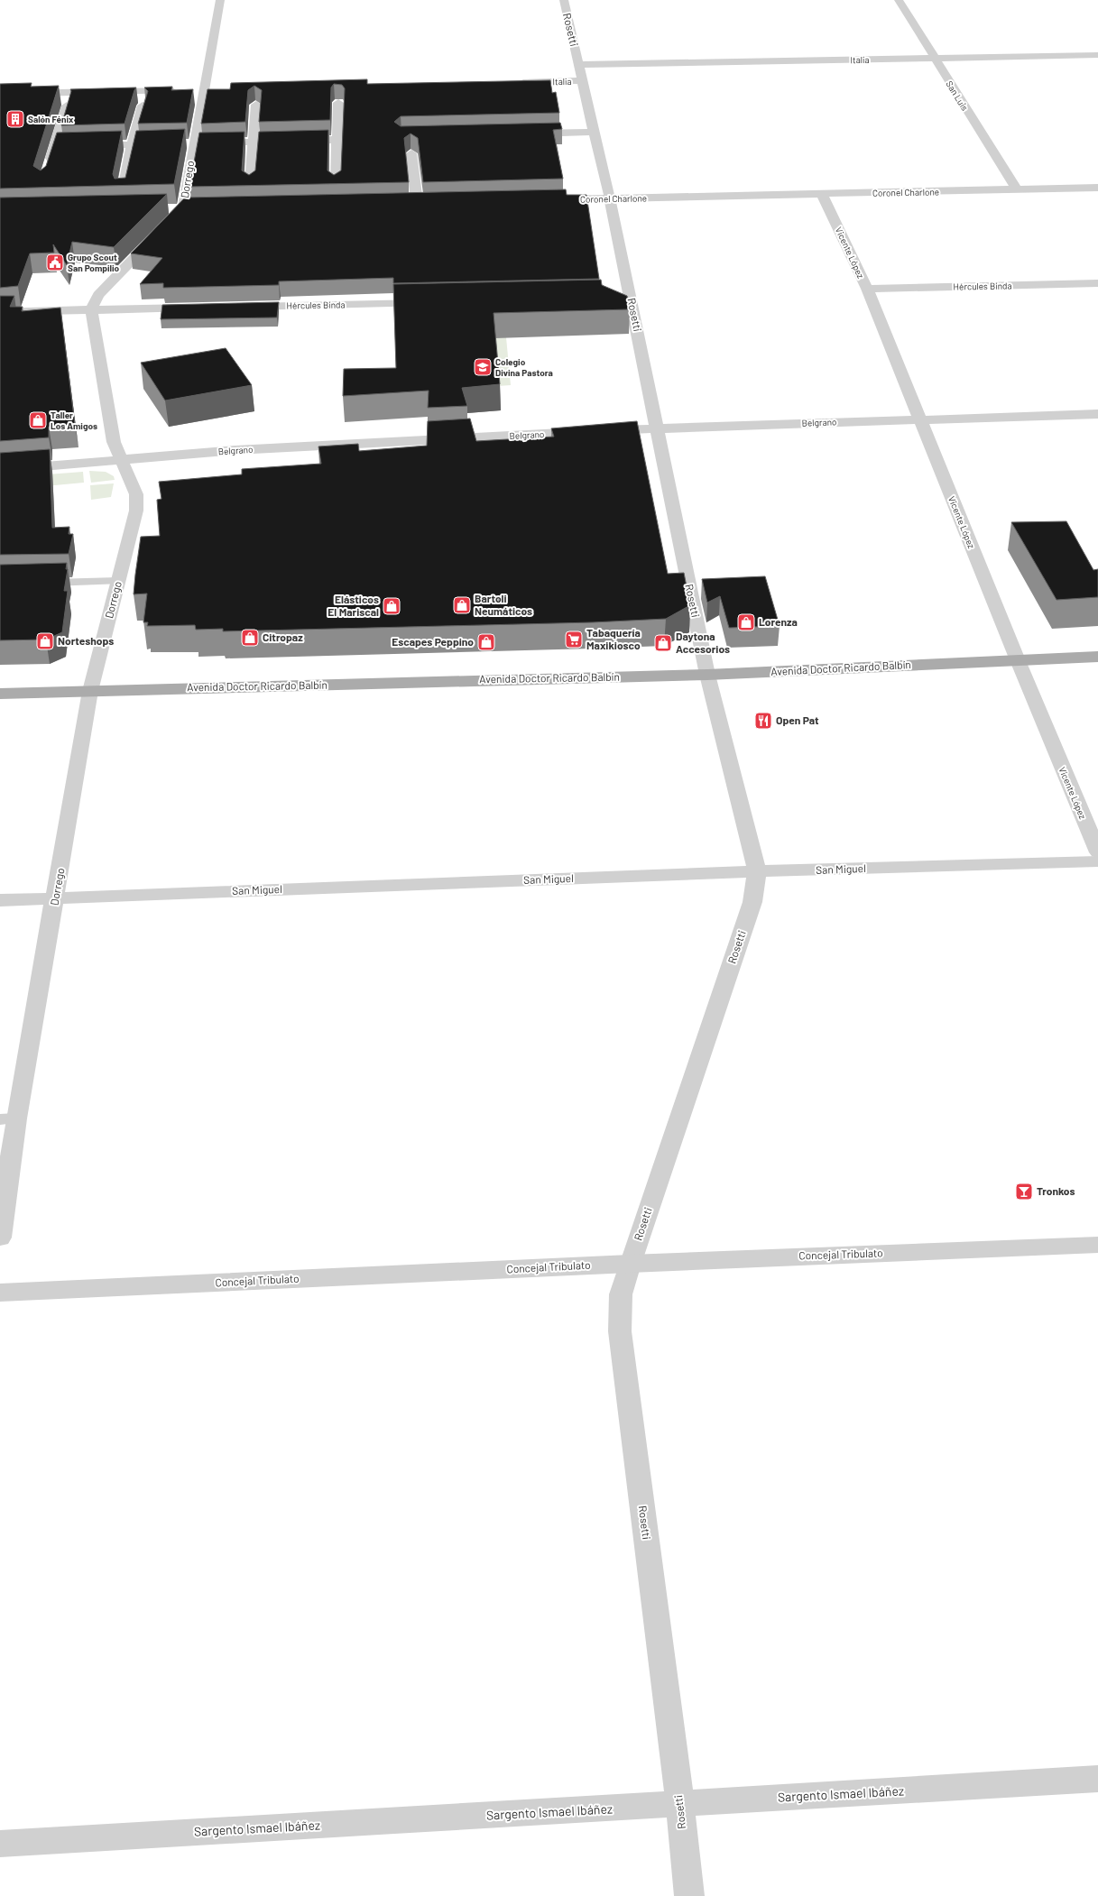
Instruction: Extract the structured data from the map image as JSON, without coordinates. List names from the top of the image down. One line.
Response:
{"streets":{"main road":["Avenida Doctor Ricardo Balbín"],"street":["Rosetti","Italia","San Luis","Dorrego","Coronel Charlone","Vicente López","Hércules Binda","Belgrano","San Miguel","Concejal Tribulato","Sargento Ismael Ibáñez"]},"crossings":[["Rosetti","Italia"],["Rosetti","Coronel Charlone"],["Rosetti","Belgrano"],["Rosetti","Avenida Doctor Ricardo Balbín"],["Rosetti","San Miguel"],["Rosetti","Concejal Tribulato"],["Rosetti","Sargento Ismael Ibáñez"],["Italia","San Luis"],["San Luis","Coronel Charlone"],["Dorrego","Belgrano"],["Dorrego","Avenida Doctor Ricardo Balbín"],["Dorrego","San Miguel"],["Coronel Charlone","Vicente López"],["Vicente López","Hércules Binda"],["Vicente López","Belgrano"],["Vicente López","Avenida Doctor Ricardo Balbín"]],"places":{"building":["Salón Fénix"],"public building":["Grupo Scout San Pompilio"],"school or university":["Colegio Divina Pastora"],"shop":["Taller Los Amigos","Bartoli Neumáticos","Elásticos El Mariscal","Lorenza","Citropaz","Norteshops","Escapes Peppino","Daytona Accesorios"],"supermarket":["Tabaquería Maxikiosco"],"restaurant":["Open Pat"],"bar":["Tronkos"]}}
